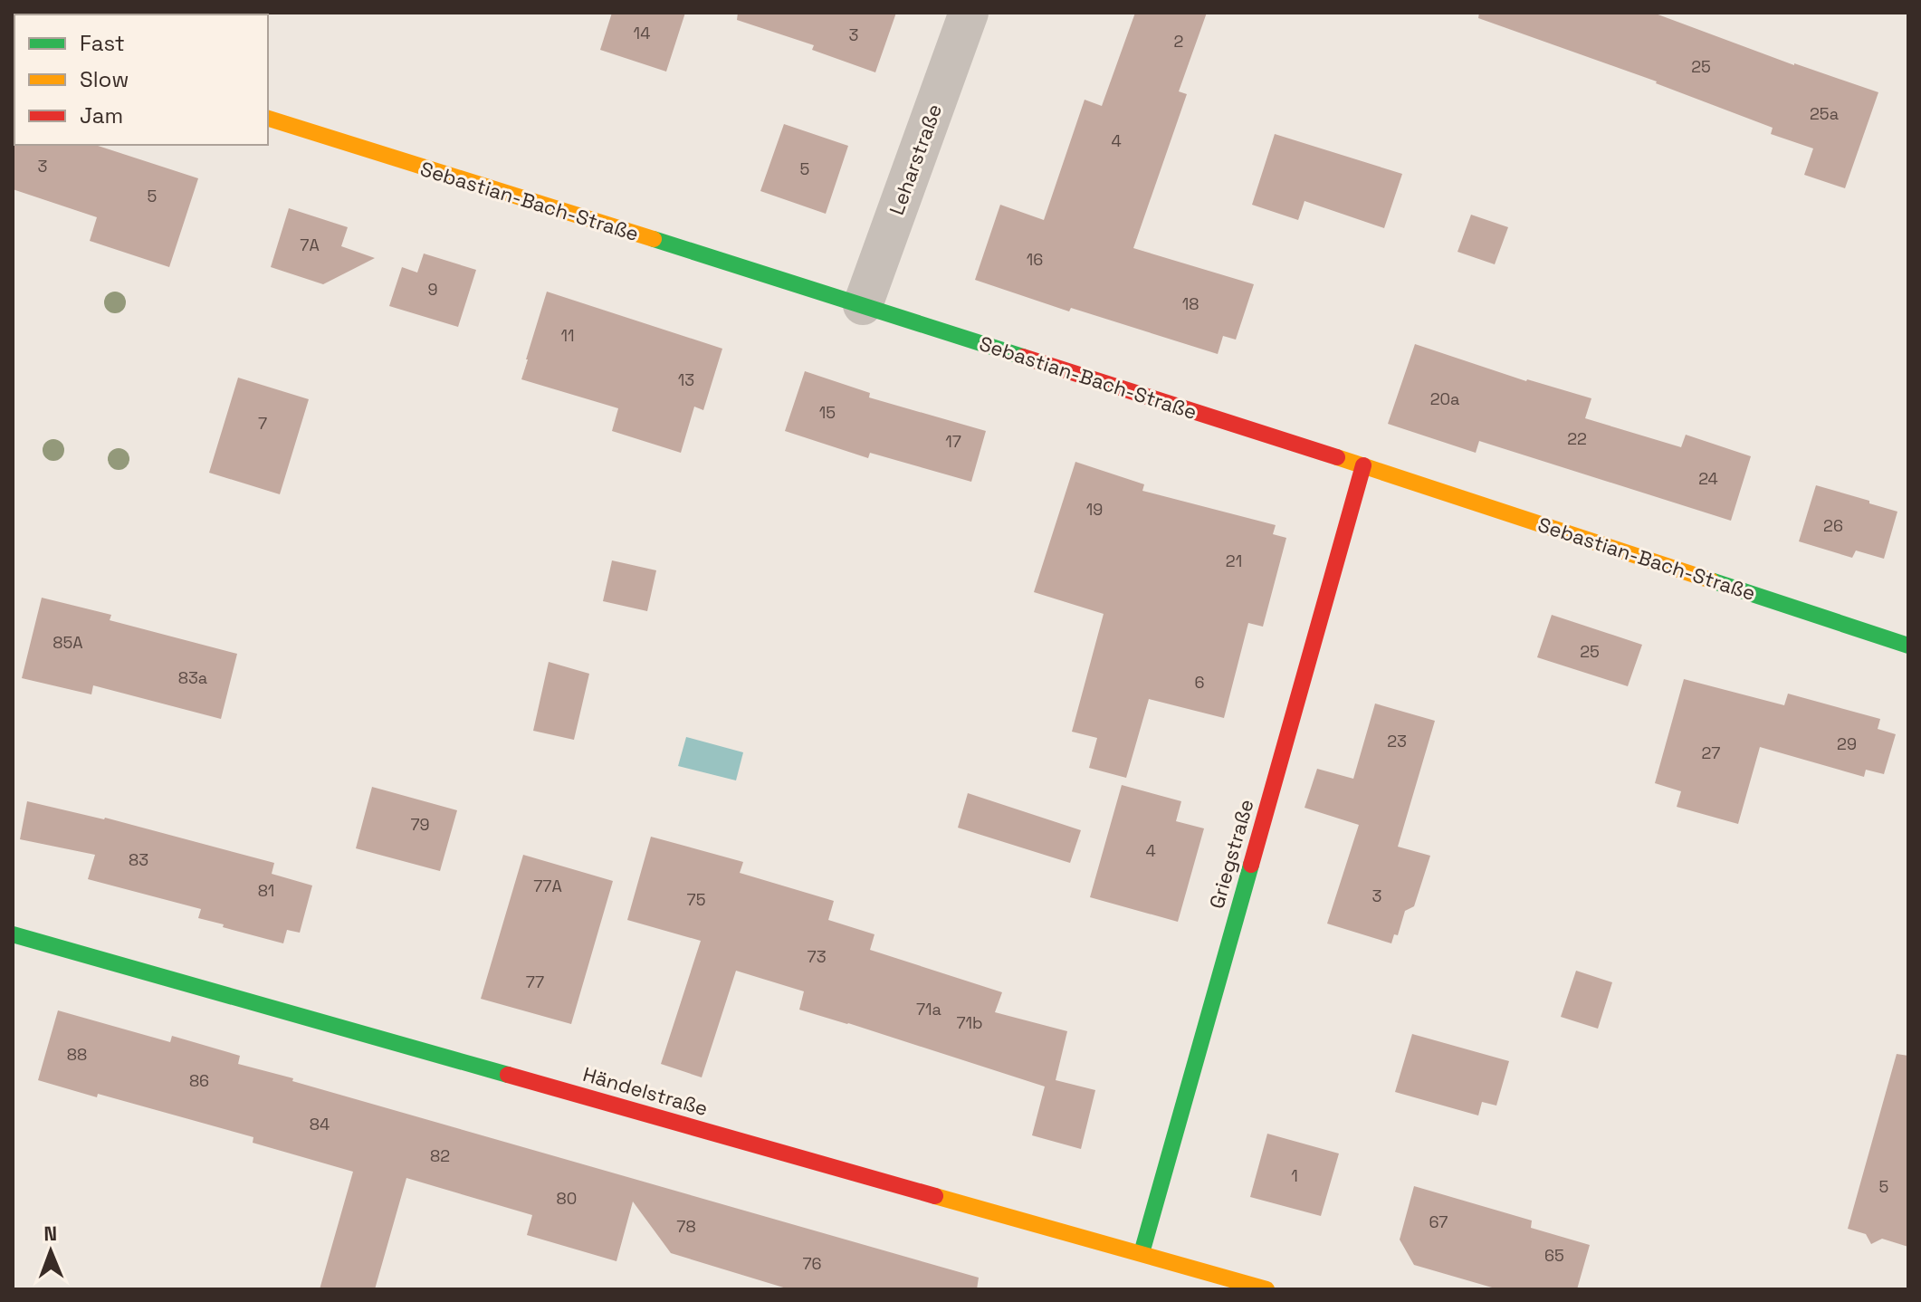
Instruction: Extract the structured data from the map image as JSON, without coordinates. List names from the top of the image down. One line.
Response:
{"streets":{"street":["Leharstraße","Sebastian-Bach-Straße","Griegstraße","Händelstraße"]},"crossings":[["Leharstraße","Sebastian-Bach-Straße"],["Sebastian-Bach-Straße","Griegstraße"],["Griegstraße","Händelstraße"]],"house_numbers":["14","3","2","25","25a","4","3","5","5","7A","16","9","18","11","13","20a","15","7","22","17","24","19","26","21","85A","25","83a","6","23","29","27","79","4","83","77A","81","3","75","73","77","71a","71b","88","86","84","82","1","5","80","67","78","65","76"],"legend":["Fast","Slow","Jam"],"north":"top"}
